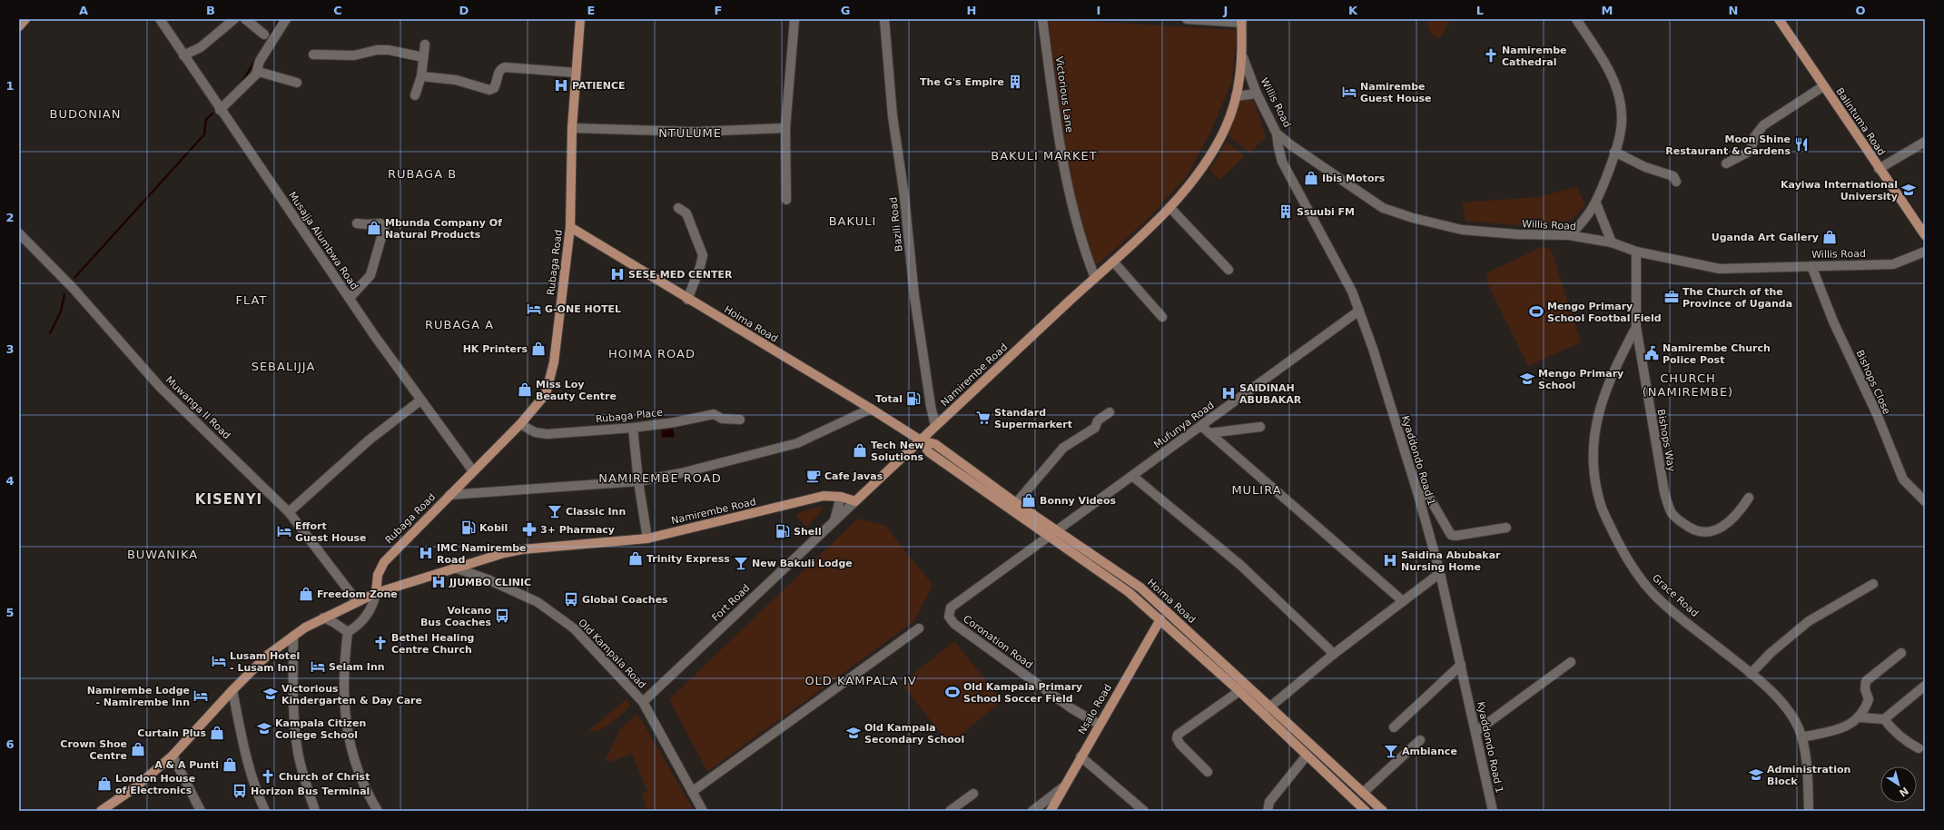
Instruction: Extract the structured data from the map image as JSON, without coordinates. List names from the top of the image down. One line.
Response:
{"streets":{"main road":["Balintuma Road","Rubaga Road","Hoima Road","Namirembe Road","Nsalo Road"],"street":["Victorious Lane","Willis Road","Bazili Road","Musajja Alumbwa Road","Bishops Close","Muwanga II Road","Rubaga Place","Mufunya Road","Bishops Way","Kyaddondo Road 1","Grace Road","Fort Road","Coronation Road","Old Kampala Road"]},"crossings":[["Victorious Lane","Namirembe Road"],["Willis Road","Namirembe Road"],["Willis Road","Bishops Close"],["Willis Road","Bishops Way"],["Willis Road","Kyaddondo Road 1"],["Bazili Road","Namirembe Road"],["Musajja Alumbwa Road","Rubaga Road"],["Rubaga Road","Hoima Road"],["Rubaga Road","Namirembe Road"],["Rubaga Road","Rubaga Place"],["Hoima Road","Namirembe Road"],["Hoima Road","Mufunya Road"],["Hoima Road","Coronation Road"],["Hoima Road","Nsalo Road"],["Namirembe Road","Muwanga II Road"],["Namirembe Road","Fort Road"],["Namirembe Road","Old Kampala Road"],["Mufunya Road","Kyaddondo Road 1"],["Mufunya Road","Coronation Road"],["Bishops Way","Grace Road"],["Fort Road","Old Kampala Road"],["Coronation Road","Nsalo Road"]],"districts":["BUDONIAN","NTULUME","BAKULI MARKET","RUBAGA B","BAKULI","FLAT","RUBAGA A","HOIMA ROAD","SEBALIJJA","CHURCH (NAMIREMBE)","NAMIREMBE ROAD","MULIRA","KISENYI","BUWANIKA","OLD KAMPALA IV"],"places":{"church":["Namirembe Cathedral","Bethel Healing Centre Church","Church of Christ"],"building":["The G's Empire","Ssuubi FM"],"hospital":["PATIENCE","SESE MED CENTER","SAIDINAH ABUBAKAR","IMC Namirembe Road","Saidina Abubakar Nursing Home","JJUMBO CLINIC"],"hotel":["Namirembe Guest House","G-ONE HOTEL","Effort Guest House","Lusam Hotel - Lusam Inn","Selam Inn","Namirembe Lodge - Namirembe Inn"],"restaurant":["Moon Shine Restaurant & Gardens"],"shop":["Ibis Motors","Mbunda Company Of Natural Products","Uganda Art Gallery","HK Printers","Miss Loy Beauty Centre","Tech New Solutions","Bonny Videos","Trinity Express","Freedom Zone","Curtain Plus","Crown Shoe Centre","A & A Punti","London House of Electronics"],"school or university":["Kayiwa International University","Mengo Primary School","Victorious Kindergarten & Day Care","Kampala Citizen College School","Old Kampala Secondary School","Administration Block"],"office":["The Church of the Province of Uganda"],"sports":["Mengo Primary School Footbal Field","Old Kampala Primary School Soccer Field"],"public building":["Namirembe Church Police Post"],"fuel station":["Total","Kobil","Shell"],"supermarket":["Standard Supermarkert"],"cafe":["Cafe Javas"],"bar":["Classic Inn","New Bakuli Lodge","Ambiance"],"pharmacy":["3+ Pharmacy"],"bus stop":["Global Coaches","Volcano Bus Coaches","Horizon Bus Terminal"]},"north":"bottom right","grid":{"columns":["A","B","C","D","E","F","G","H","I","J","K","L","M","N","O"],"rows":["1","2","3","4","5","6"]}}
